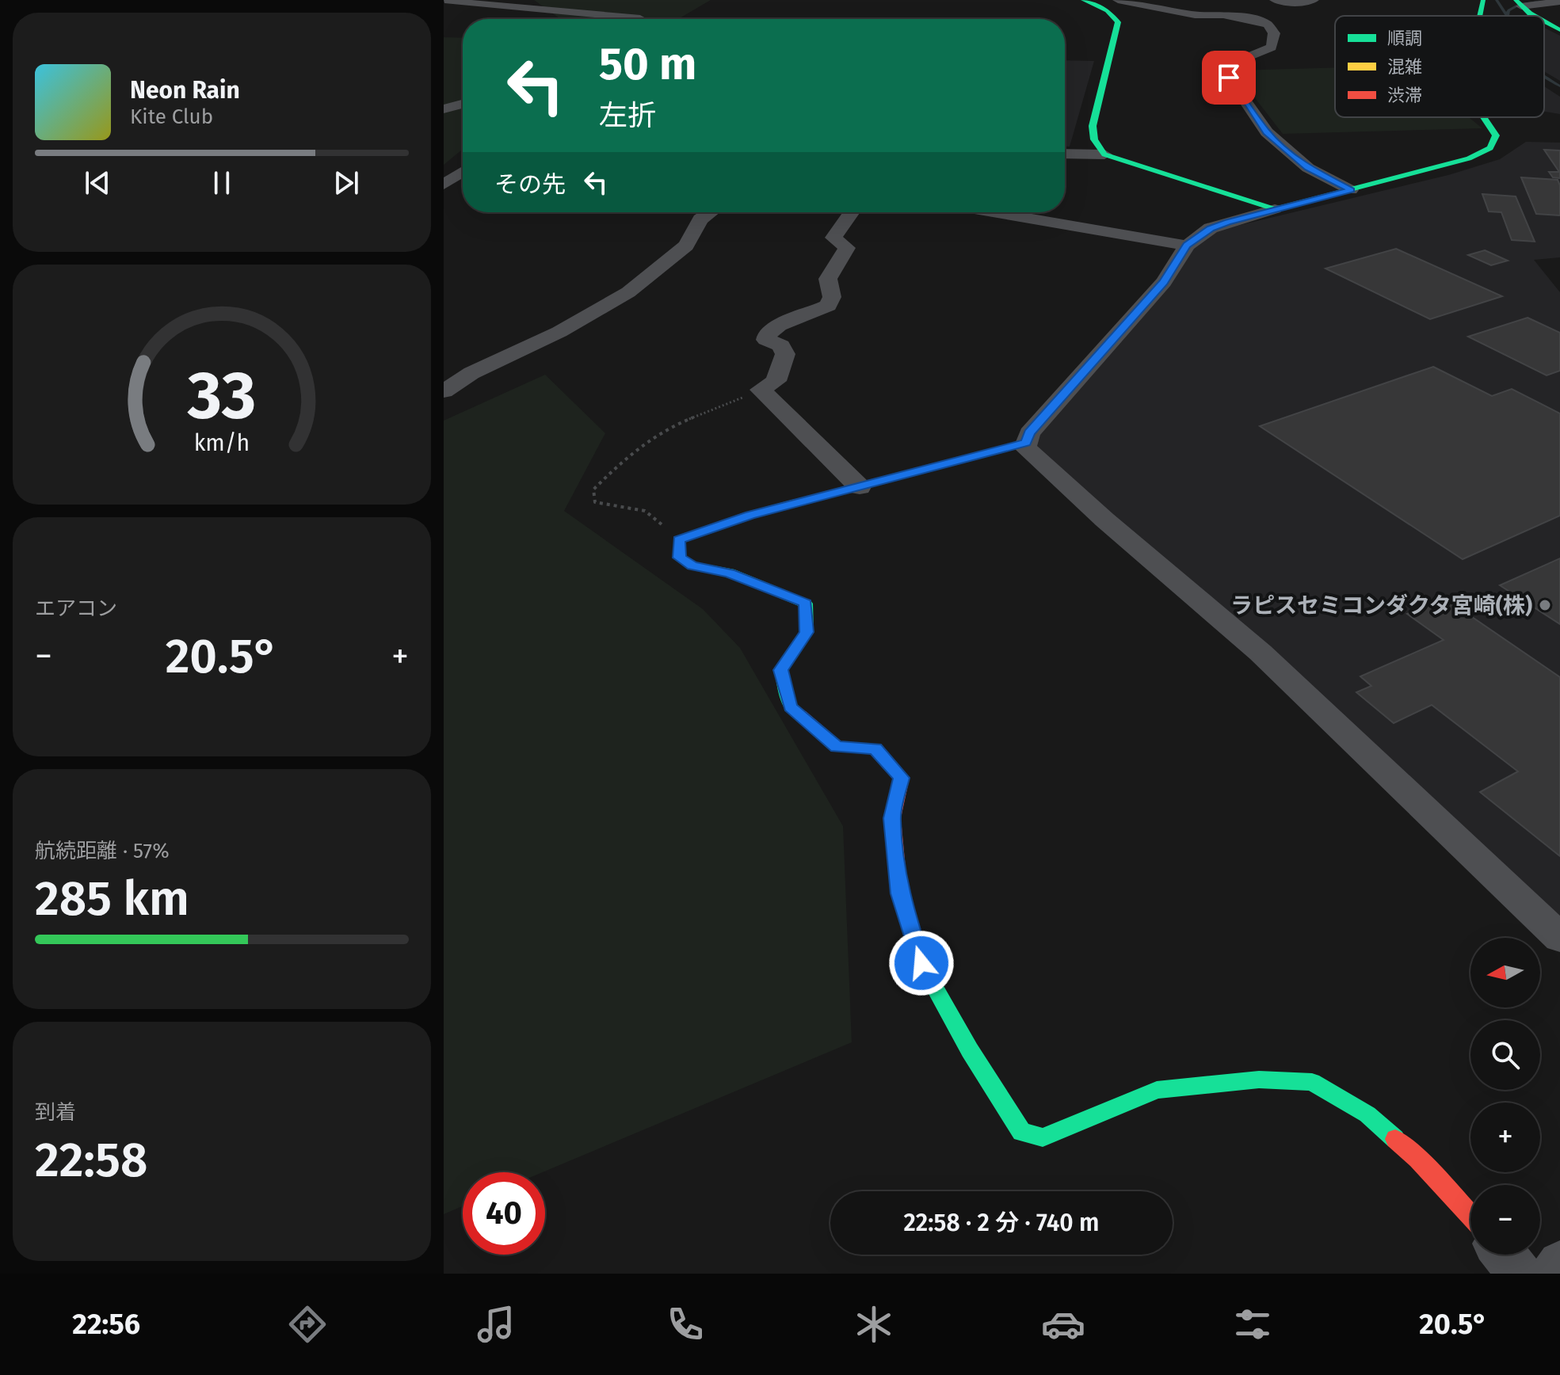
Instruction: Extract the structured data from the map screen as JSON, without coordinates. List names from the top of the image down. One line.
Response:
{"places":["ラピスセミコンダクタ宮崎(株)"],"legend":["順調","混雑","渋滞"],"north":"left","page":{"turn":["50 m","左折"],"song":["Neon Rain","Kite Club"],"then":"その先","tile":["エアコン",["航続距離 · 57%","285 km"],["到着","22:58"]],"heat":["−","20.5°","+"],"map_buttons":["+","−"],"limit":"40","trip":"22:58 · 2 分 · 740 m","tabs":["22:56","20.5°"],"gauge":["33","km/h"]}}
